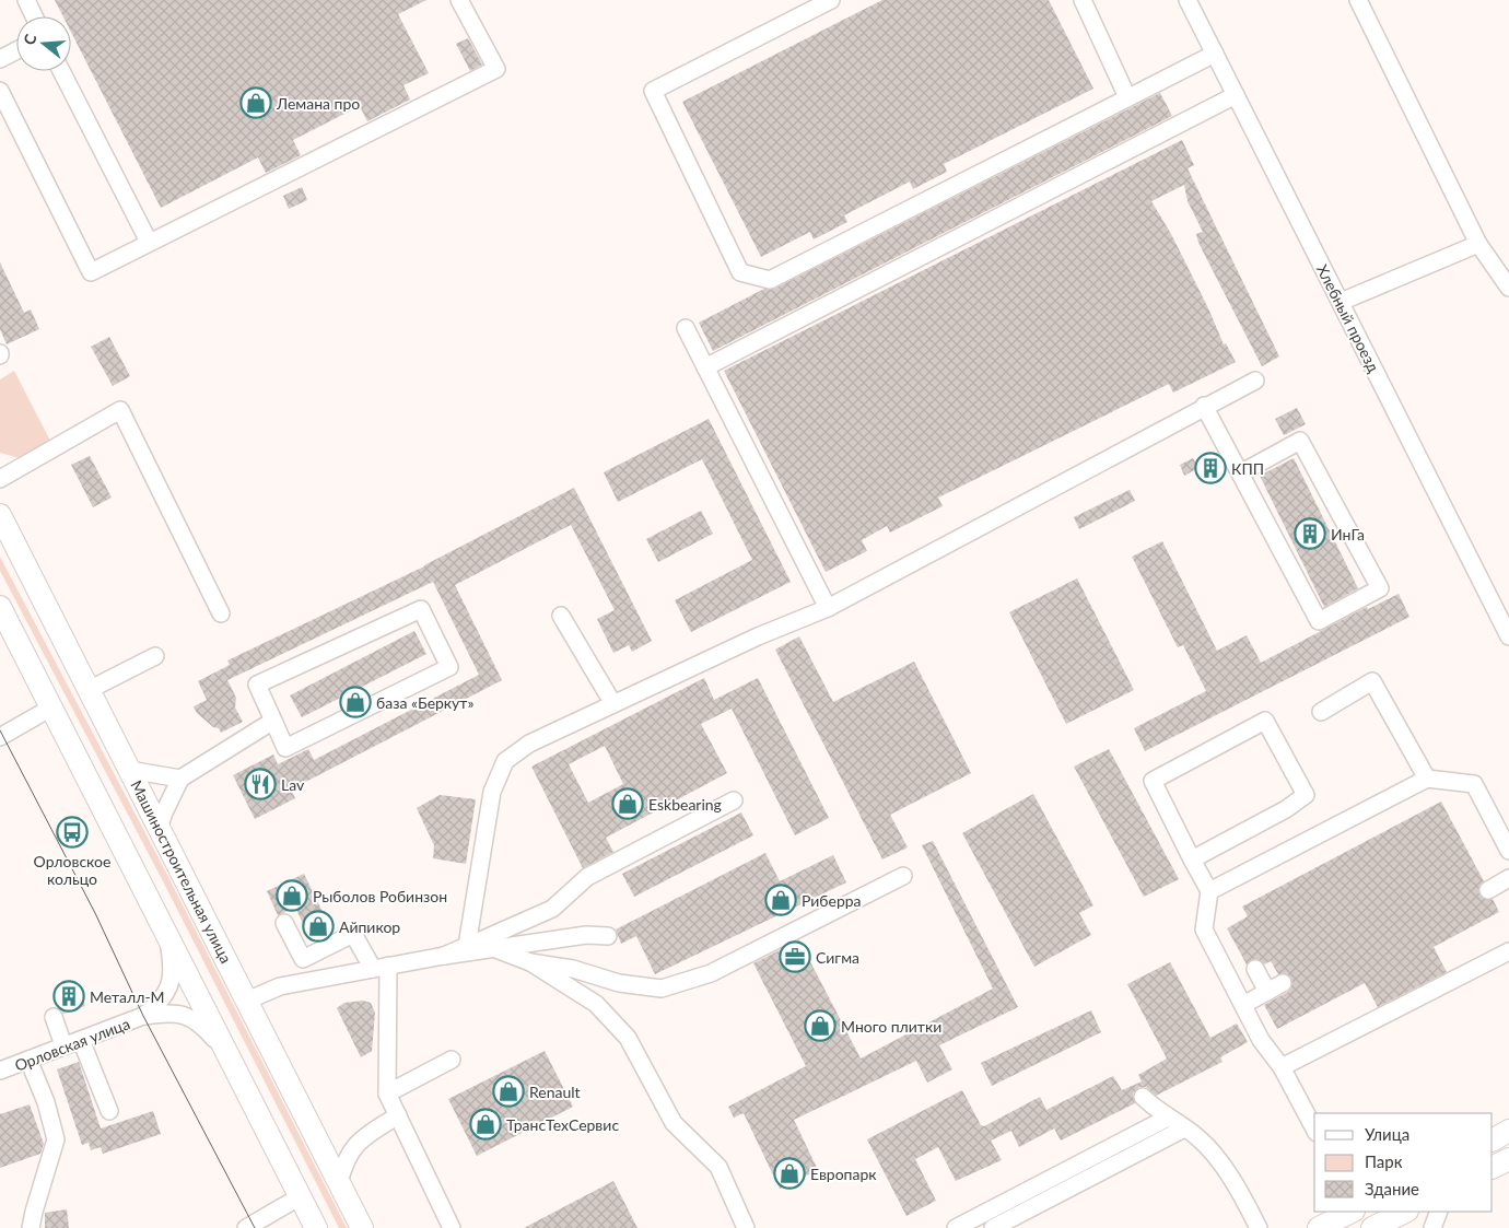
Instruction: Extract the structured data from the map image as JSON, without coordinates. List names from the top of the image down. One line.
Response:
{"streets":{"main road":["Машиностроительная улица"],"street":["Хлебный проезд","Орловская улица"]},"places":{"shop":["Лемана про","база «Беркут»","Eskbearing","Рыболов Робинзон","Риберра","Айпикор","Много плитки","Renault","ТрансТехСервис","Европарк"],"building":["КПП","ИнГа","Металл-М"],"restaurant":["Lav"],"bus stop":["Орловское кольцо"],"office":["Сигма"]},"legend":["Улица","Парк","Здание"],"north":"left"}
